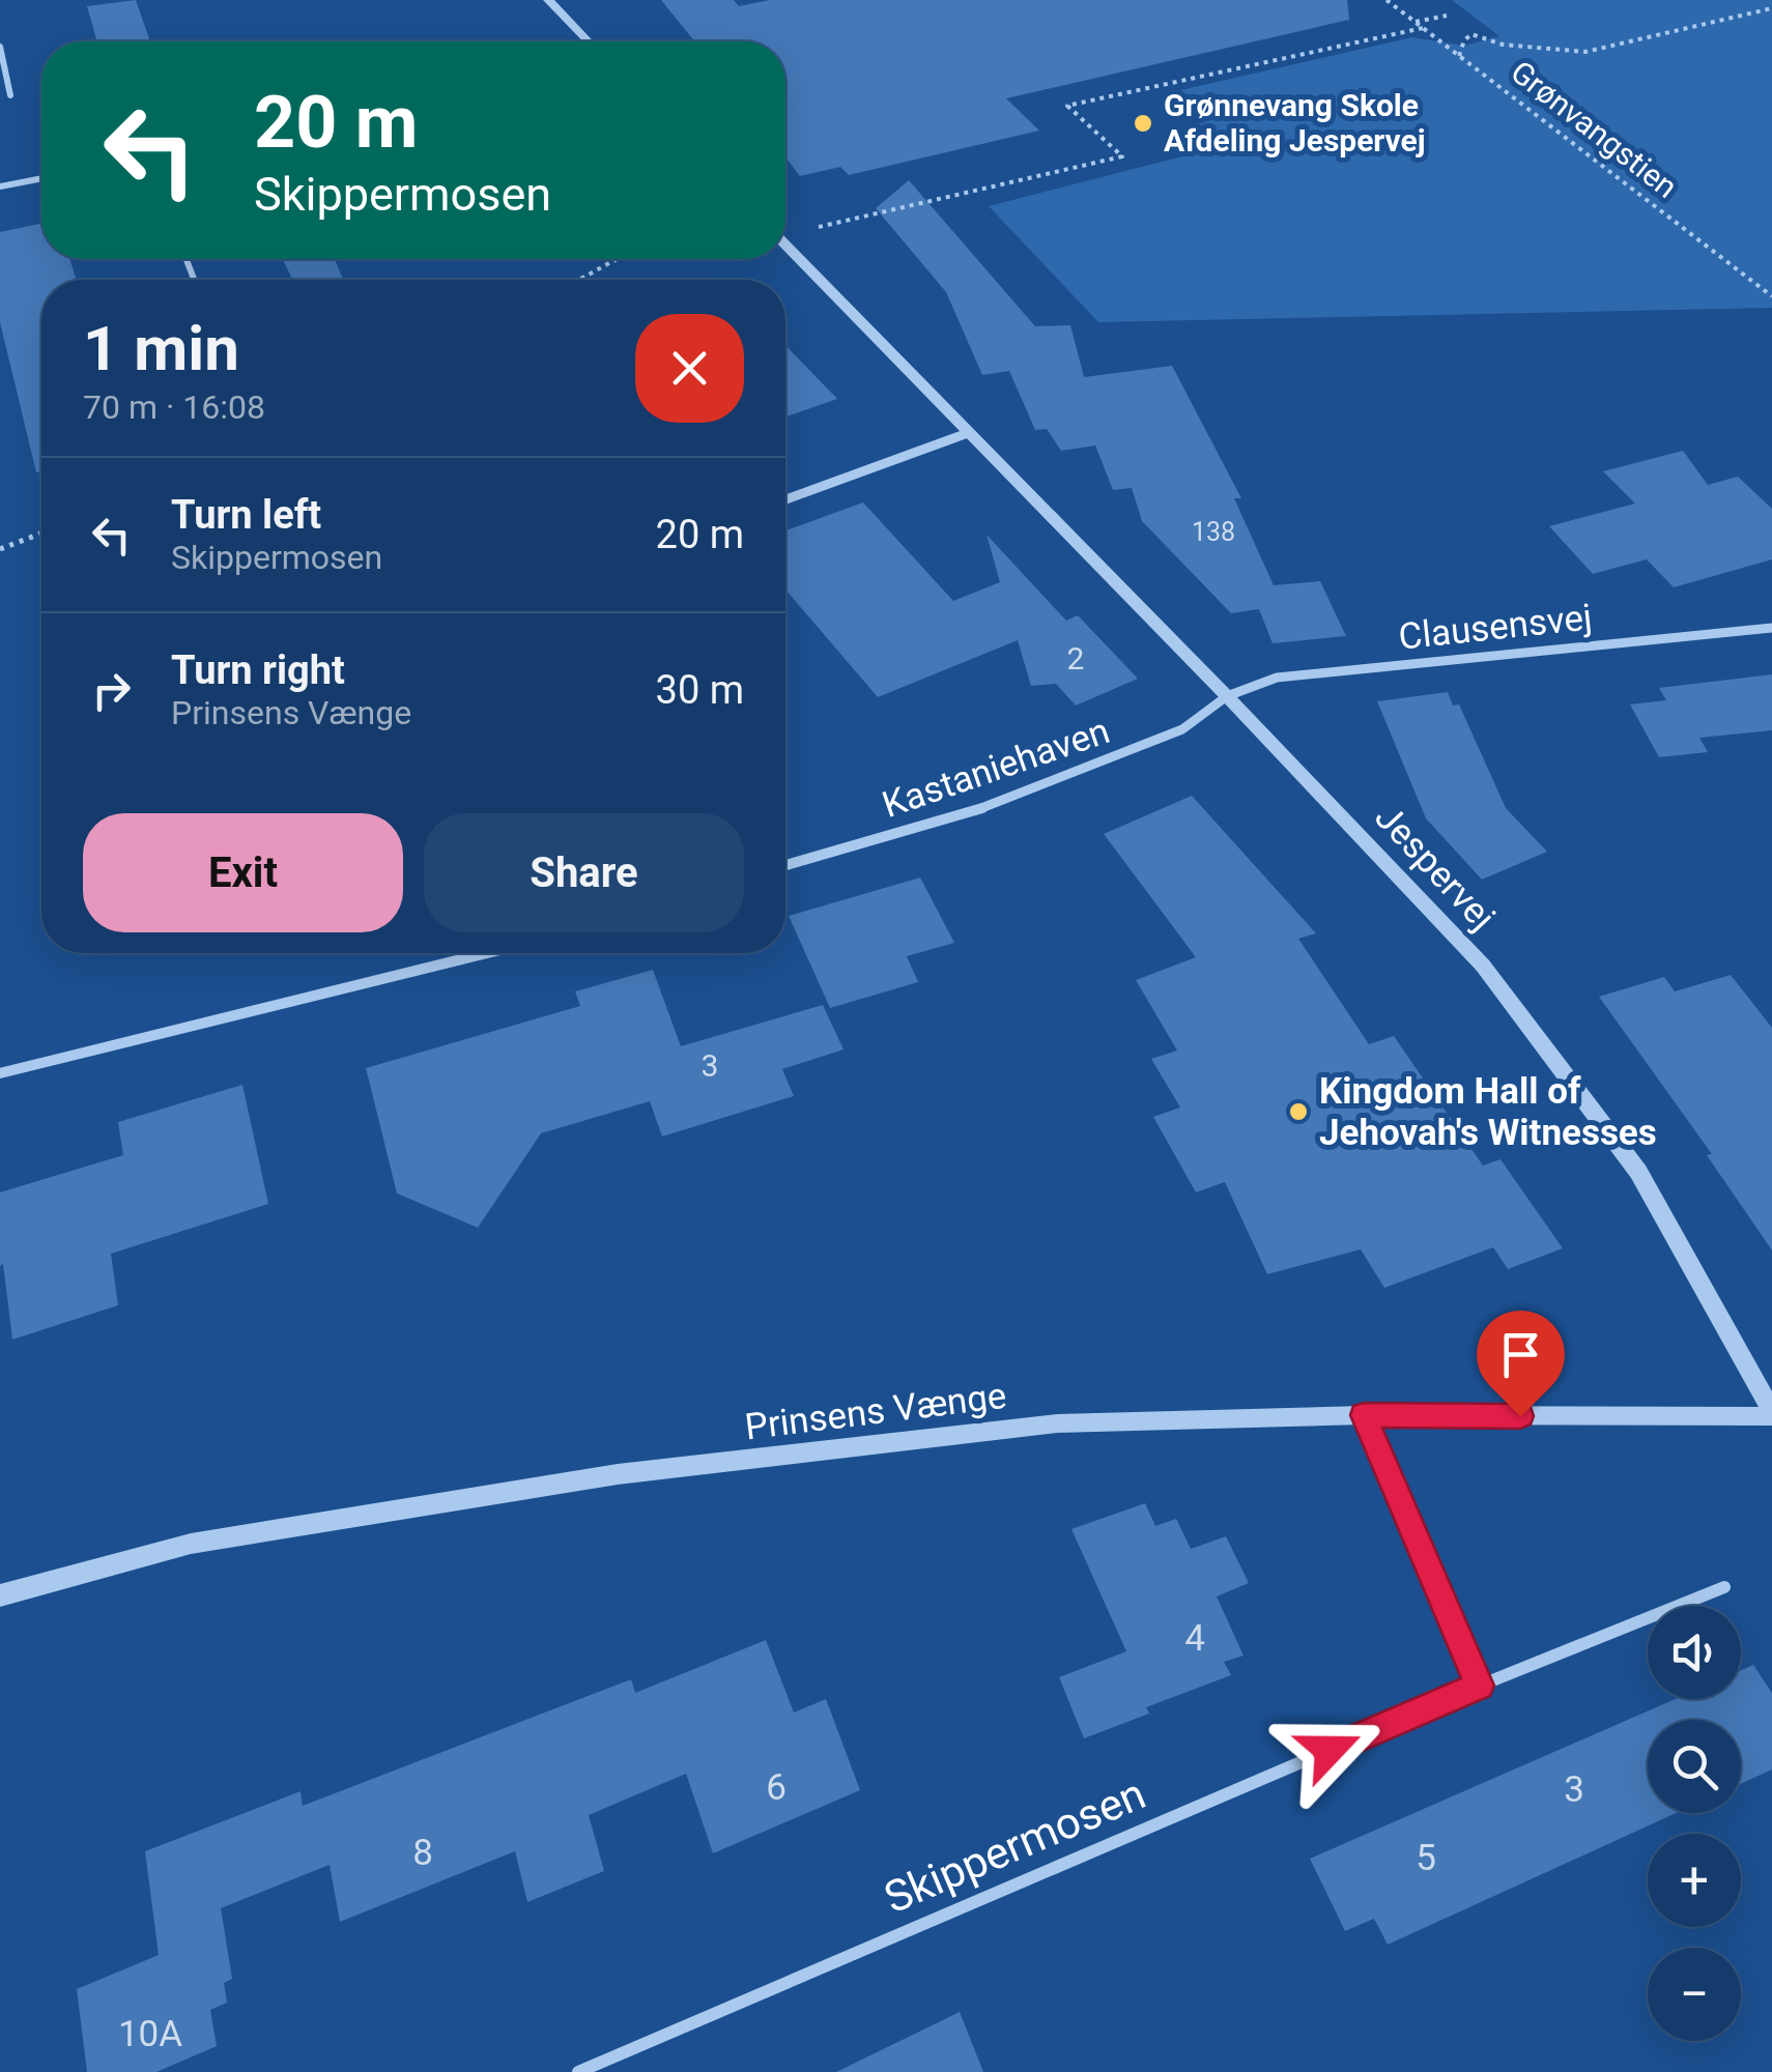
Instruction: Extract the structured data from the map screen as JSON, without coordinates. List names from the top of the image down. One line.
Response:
{"streets":{"street":["Clausensvej","Kastaniehaven","Jespervej","Prinsens Vænge","Skippermosen"],"path":["Grønvangstien"]},"crossings":[["Clausensvej","Kastaniehaven"],["Clausensvej","Jespervej"],["Kastaniehaven","Jespervej"],["Jespervej","Prinsens Vænge"]],"places":["Grønnevang Skole Afdeling Jespervej","Kingdom Hall of Jehovah's Witnesses"],"house_numbers":["138","2","3","4","6","3","8","5","10A"],"page":{"turn":["20 m","Skippermosen"],"heading":["1 min","70 m · 16:08"],"list":[{"name":"Turn left","note":"Skippermosen","value":"20 m"},{"name":"Turn right","note":"Prinsens Vænge","value":"30 m"}],"buttons":["Exit","Share"],"map_buttons":["+","−"]}}
